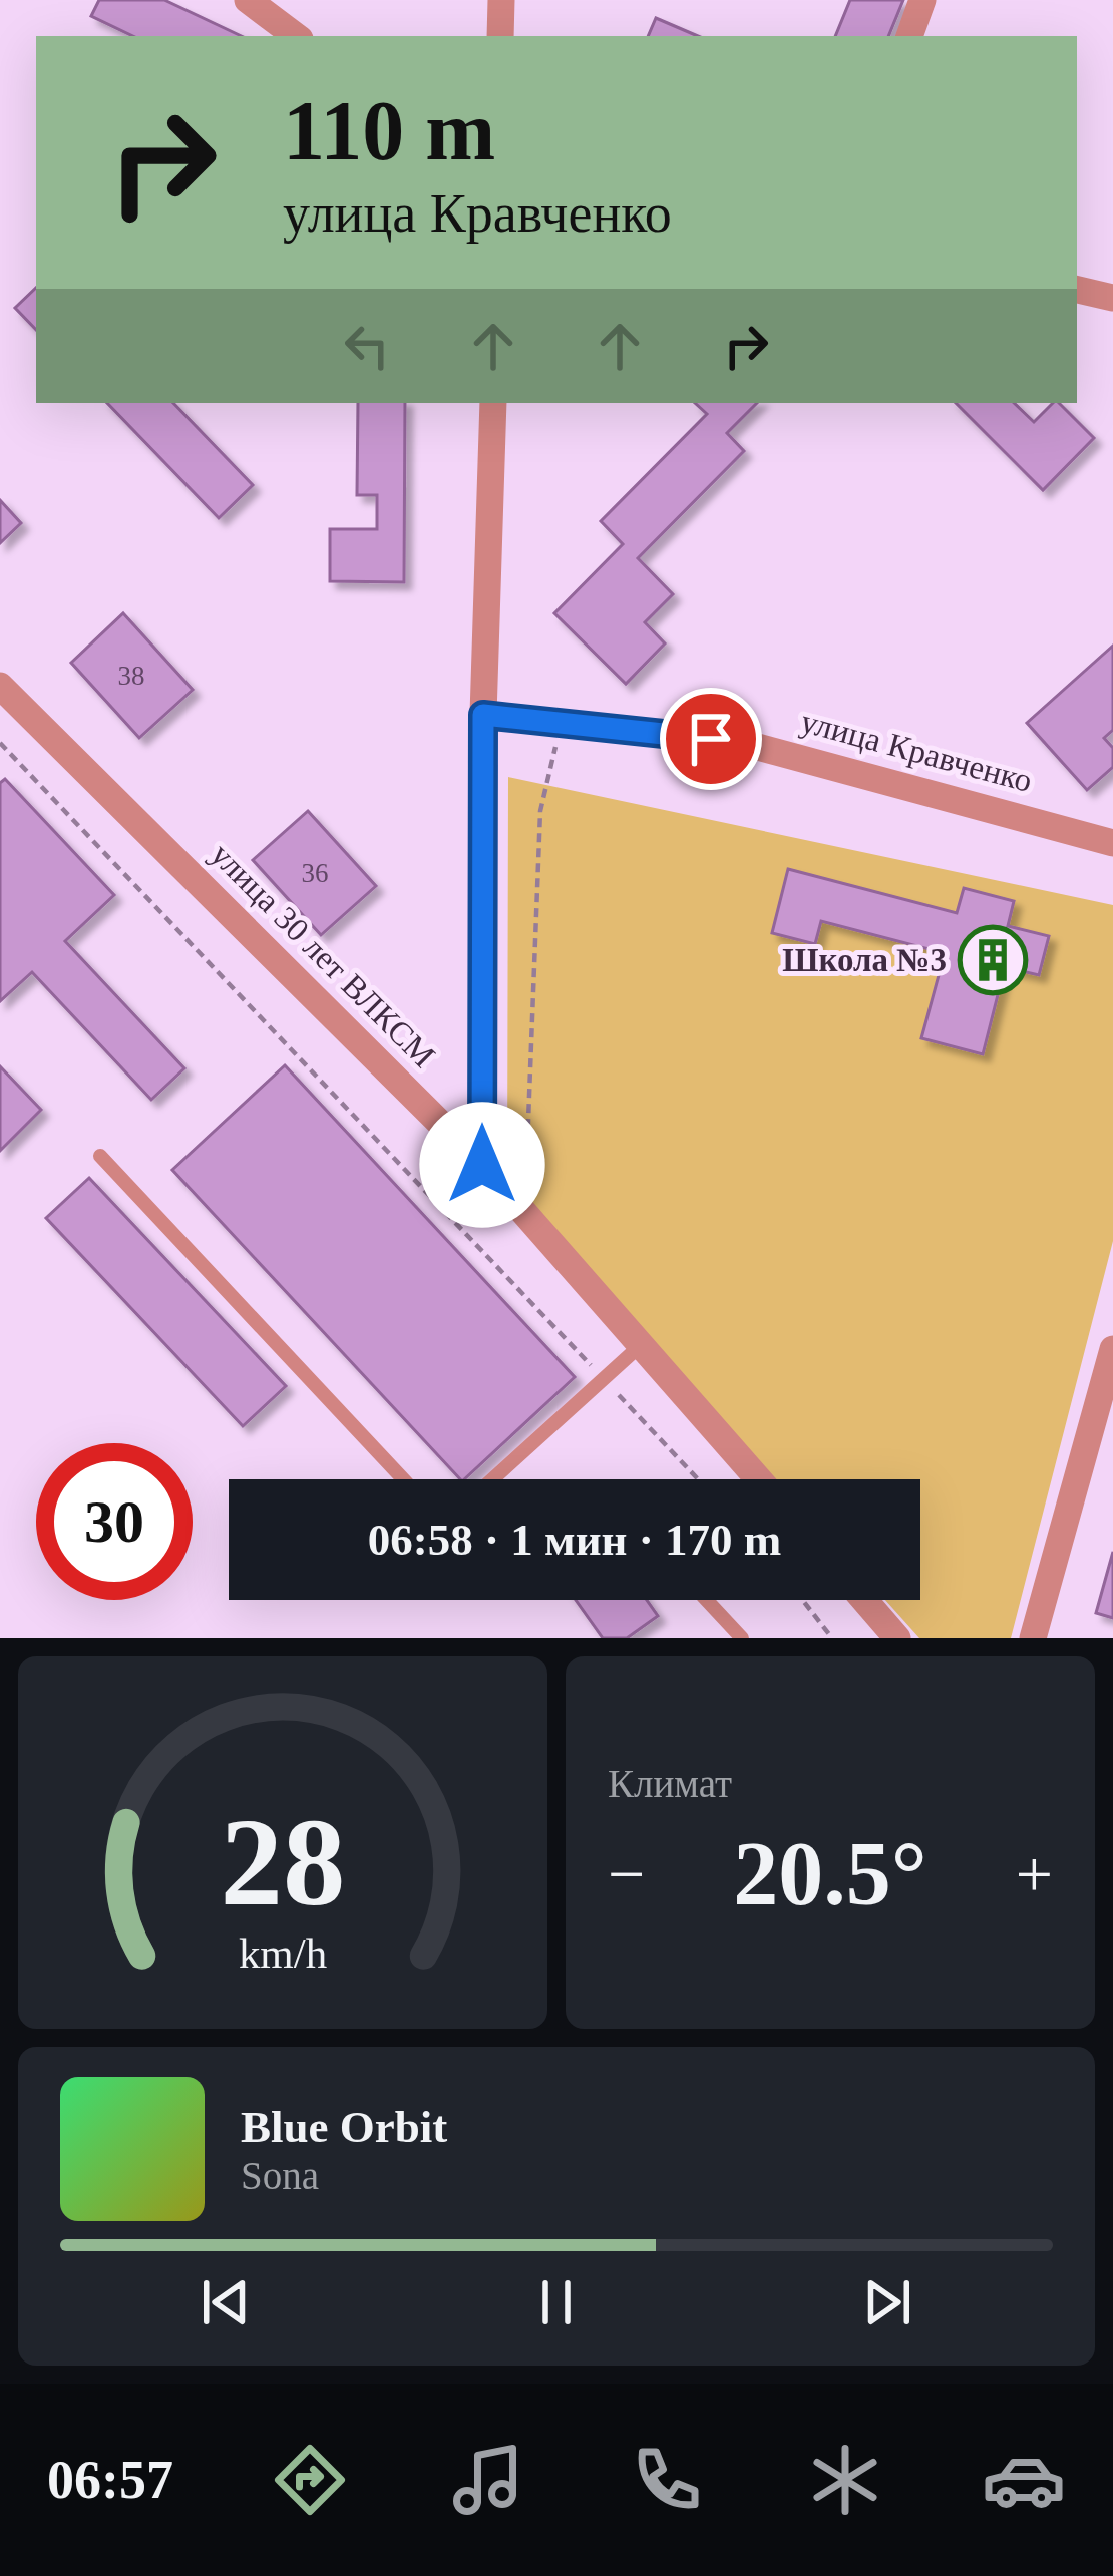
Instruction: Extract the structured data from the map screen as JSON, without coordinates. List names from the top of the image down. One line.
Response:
{"streets":{"street":["улица Кравченко","улица 30 лет ВЛКСМ"]},"places":{"building":["Школа №3"]},"house_numbers":["38","36"],"page":{"turn":["110 m","улица Кравченко"],"limit":"30","trip":"06:58 · 1 мин · 170 m","tile":"Климат","heat":["−","20.5°","+"],"song":["Blue Orbit","Sona"],"tabs":"06:57","gauge":["28","km/h"]}}
